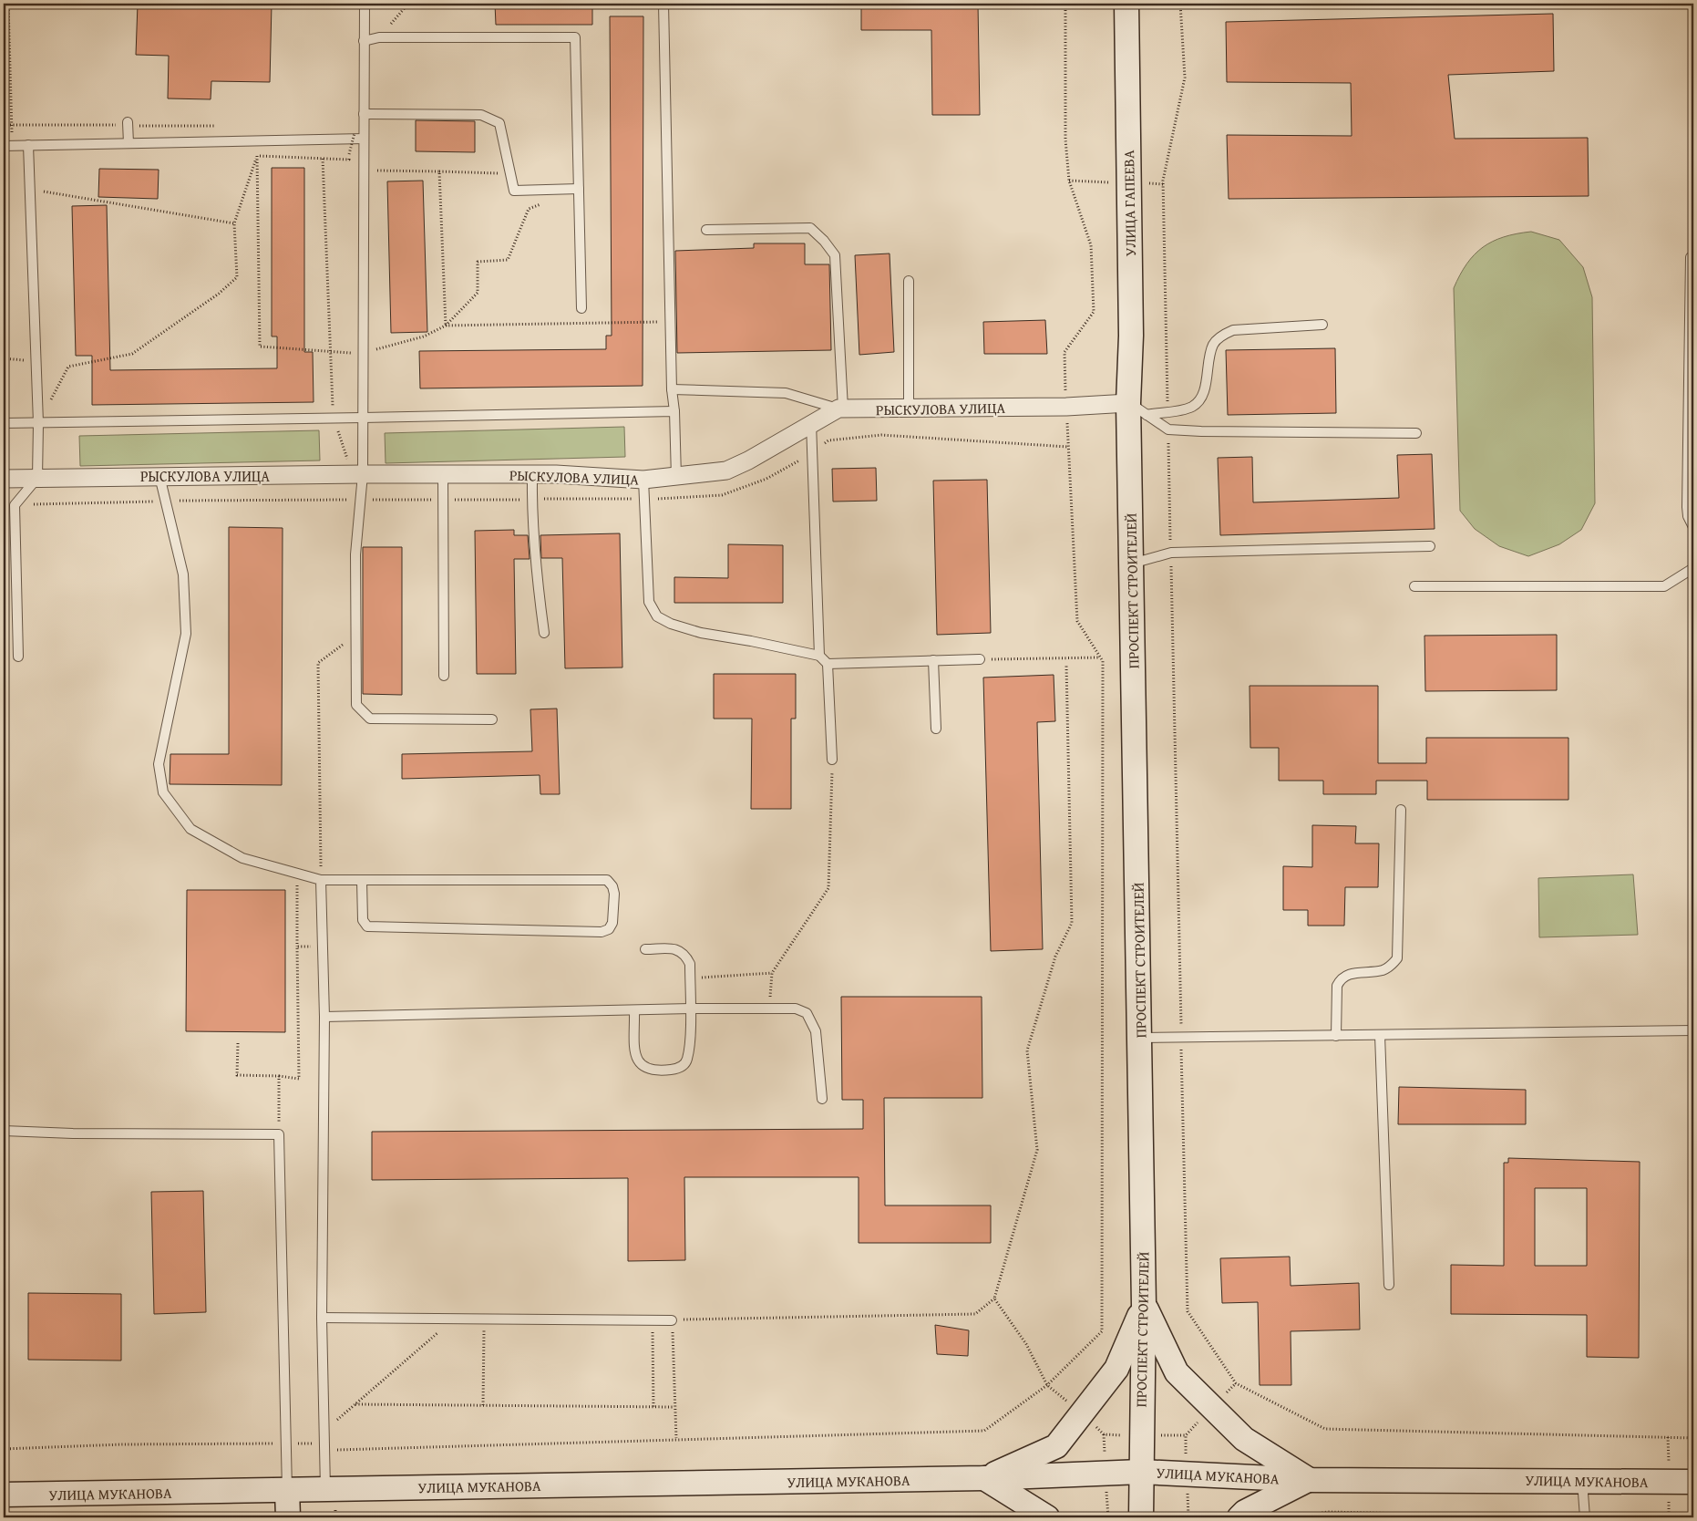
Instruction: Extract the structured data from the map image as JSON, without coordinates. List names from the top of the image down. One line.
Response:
{"streets":{"main road":["УЛИЦА ГАПЕЕВА","ПРОСПЕКТ СТРОИТЕЛЕЙ","УЛИЦА МУКАНОВА"],"street":["РЫСКУЛОВА УЛИЦА"]},"crossings":[["УЛИЦА ГАПЕЕВА","РЫСКУЛОВА УЛИЦА"],["УЛИЦА ГАПЕЕВА","ПРОСПЕКТ СТРОИТЕЛЕЙ"],["РЫСКУЛОВА УЛИЦА","ПРОСПЕКТ СТРОИТЕЛЕЙ"],["ПРОСПЕКТ СТРОИТЕЛЕЙ","УЛИЦА МУКАНОВА"]]}
